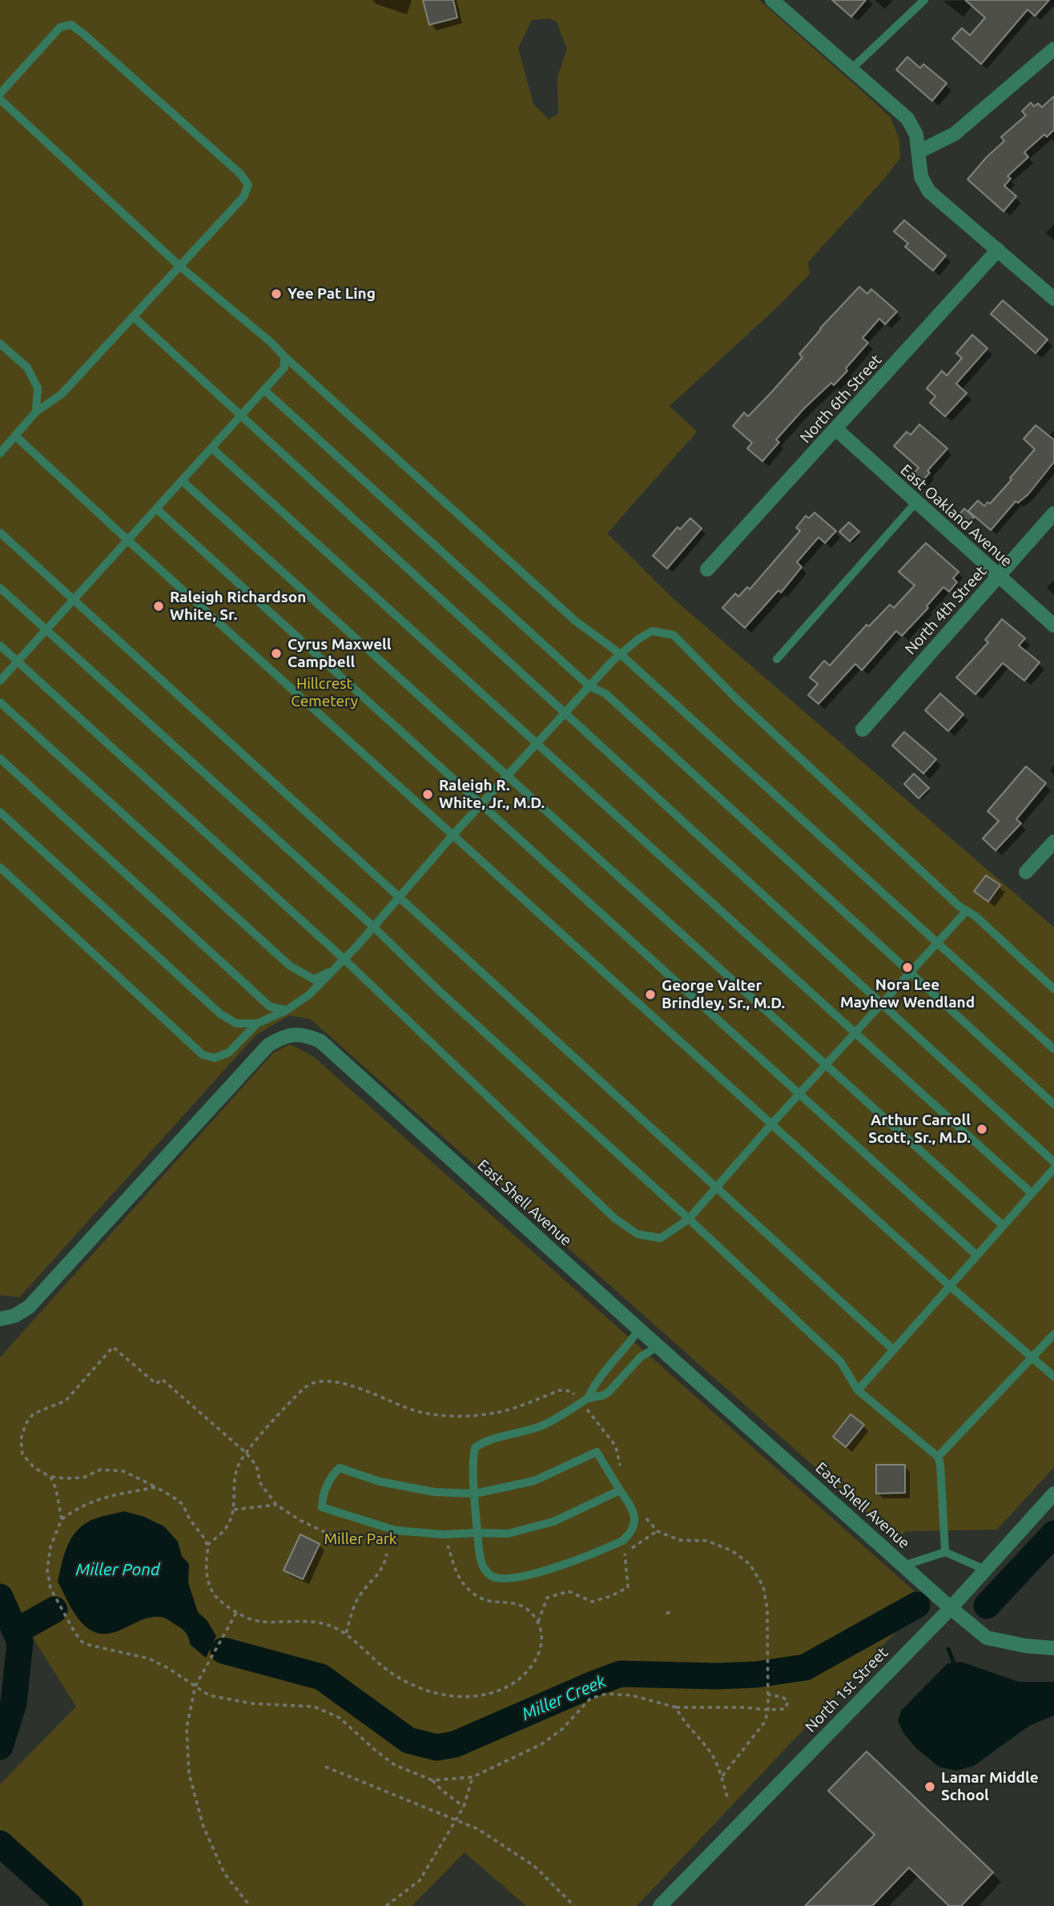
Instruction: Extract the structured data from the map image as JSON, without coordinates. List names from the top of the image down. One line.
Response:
{"streets":{"street":["North 6th Street","East Oakland Avenue","North 4th Street","East Shell Avenue","North 1st Street"]},"crossings":[["North 6th Street","East Oakland Avenue"],["East Oakland Avenue","North 4th Street"],["East Shell Avenue","North 1st Street"]],"water":["Miller Pond","Miller Creek"],"parks":["Hillcrest Cemetery","Miller Park"],"places":["Yee Pat Ling","Raleigh Richardson White, Sr.","Cyrus Maxwell Campbell","Raleigh R. White, Jr., M.D.","Nora Lee Mayhew Wendland","George Valter Brindley, Sr., M.D.","Arthur Carroll Scott, Sr., M.D.","Lamar Middle School"]}
